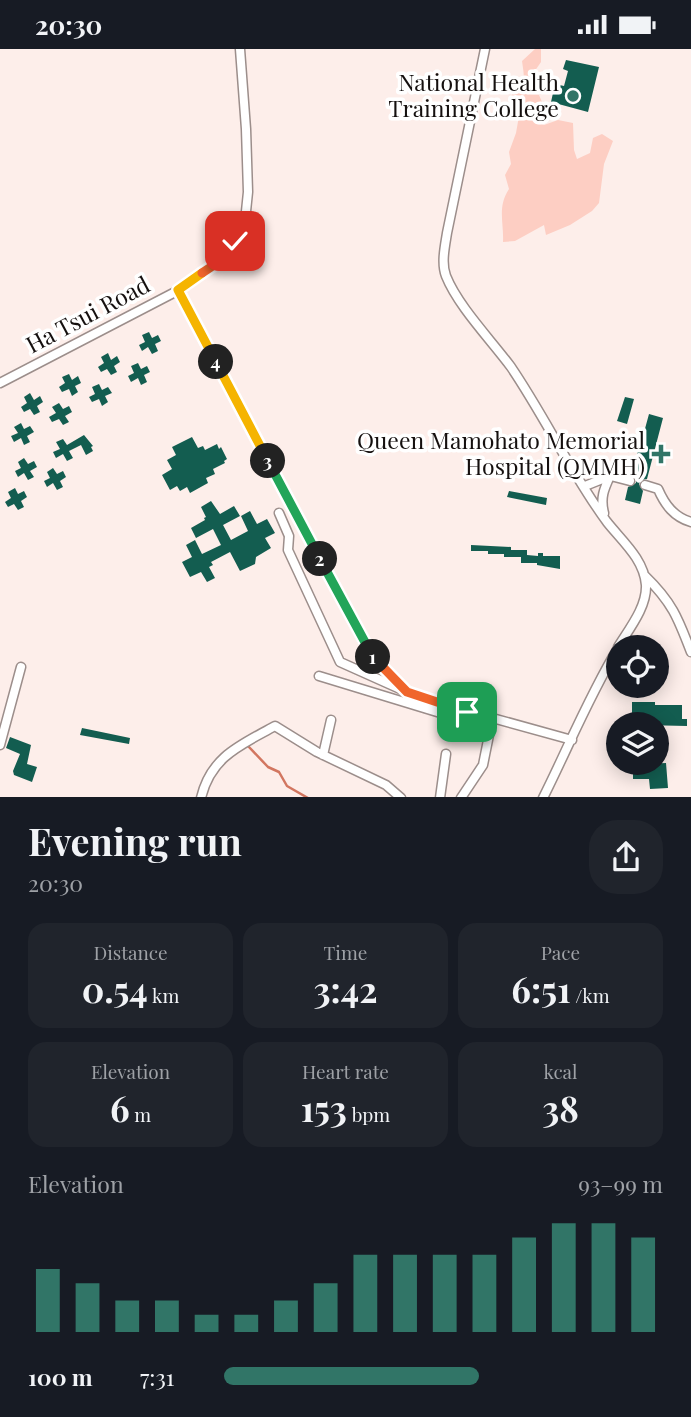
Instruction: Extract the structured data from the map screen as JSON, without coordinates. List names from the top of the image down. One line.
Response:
{"streets":{"street":["Ha Tsui Road"]},"places":{"other":["National Health Training College"],"health":["Queen Mamohato Memorial Hospital (QMMH)"]},"page":{"status":"20:30","pins":["4","3","2","1"],"heading":["Evening run","20:30"],"stats":[["Distance","0.54 km"],["Time","3:42"],["Pace","6:51 /km"],["Elevation","6 m"],["Heart rate","153 bpm"],["kcal","38"]],"chart":["Elevation","93–99 m"],"list":[{"name":"100 m","note":"7:31"}]}}
